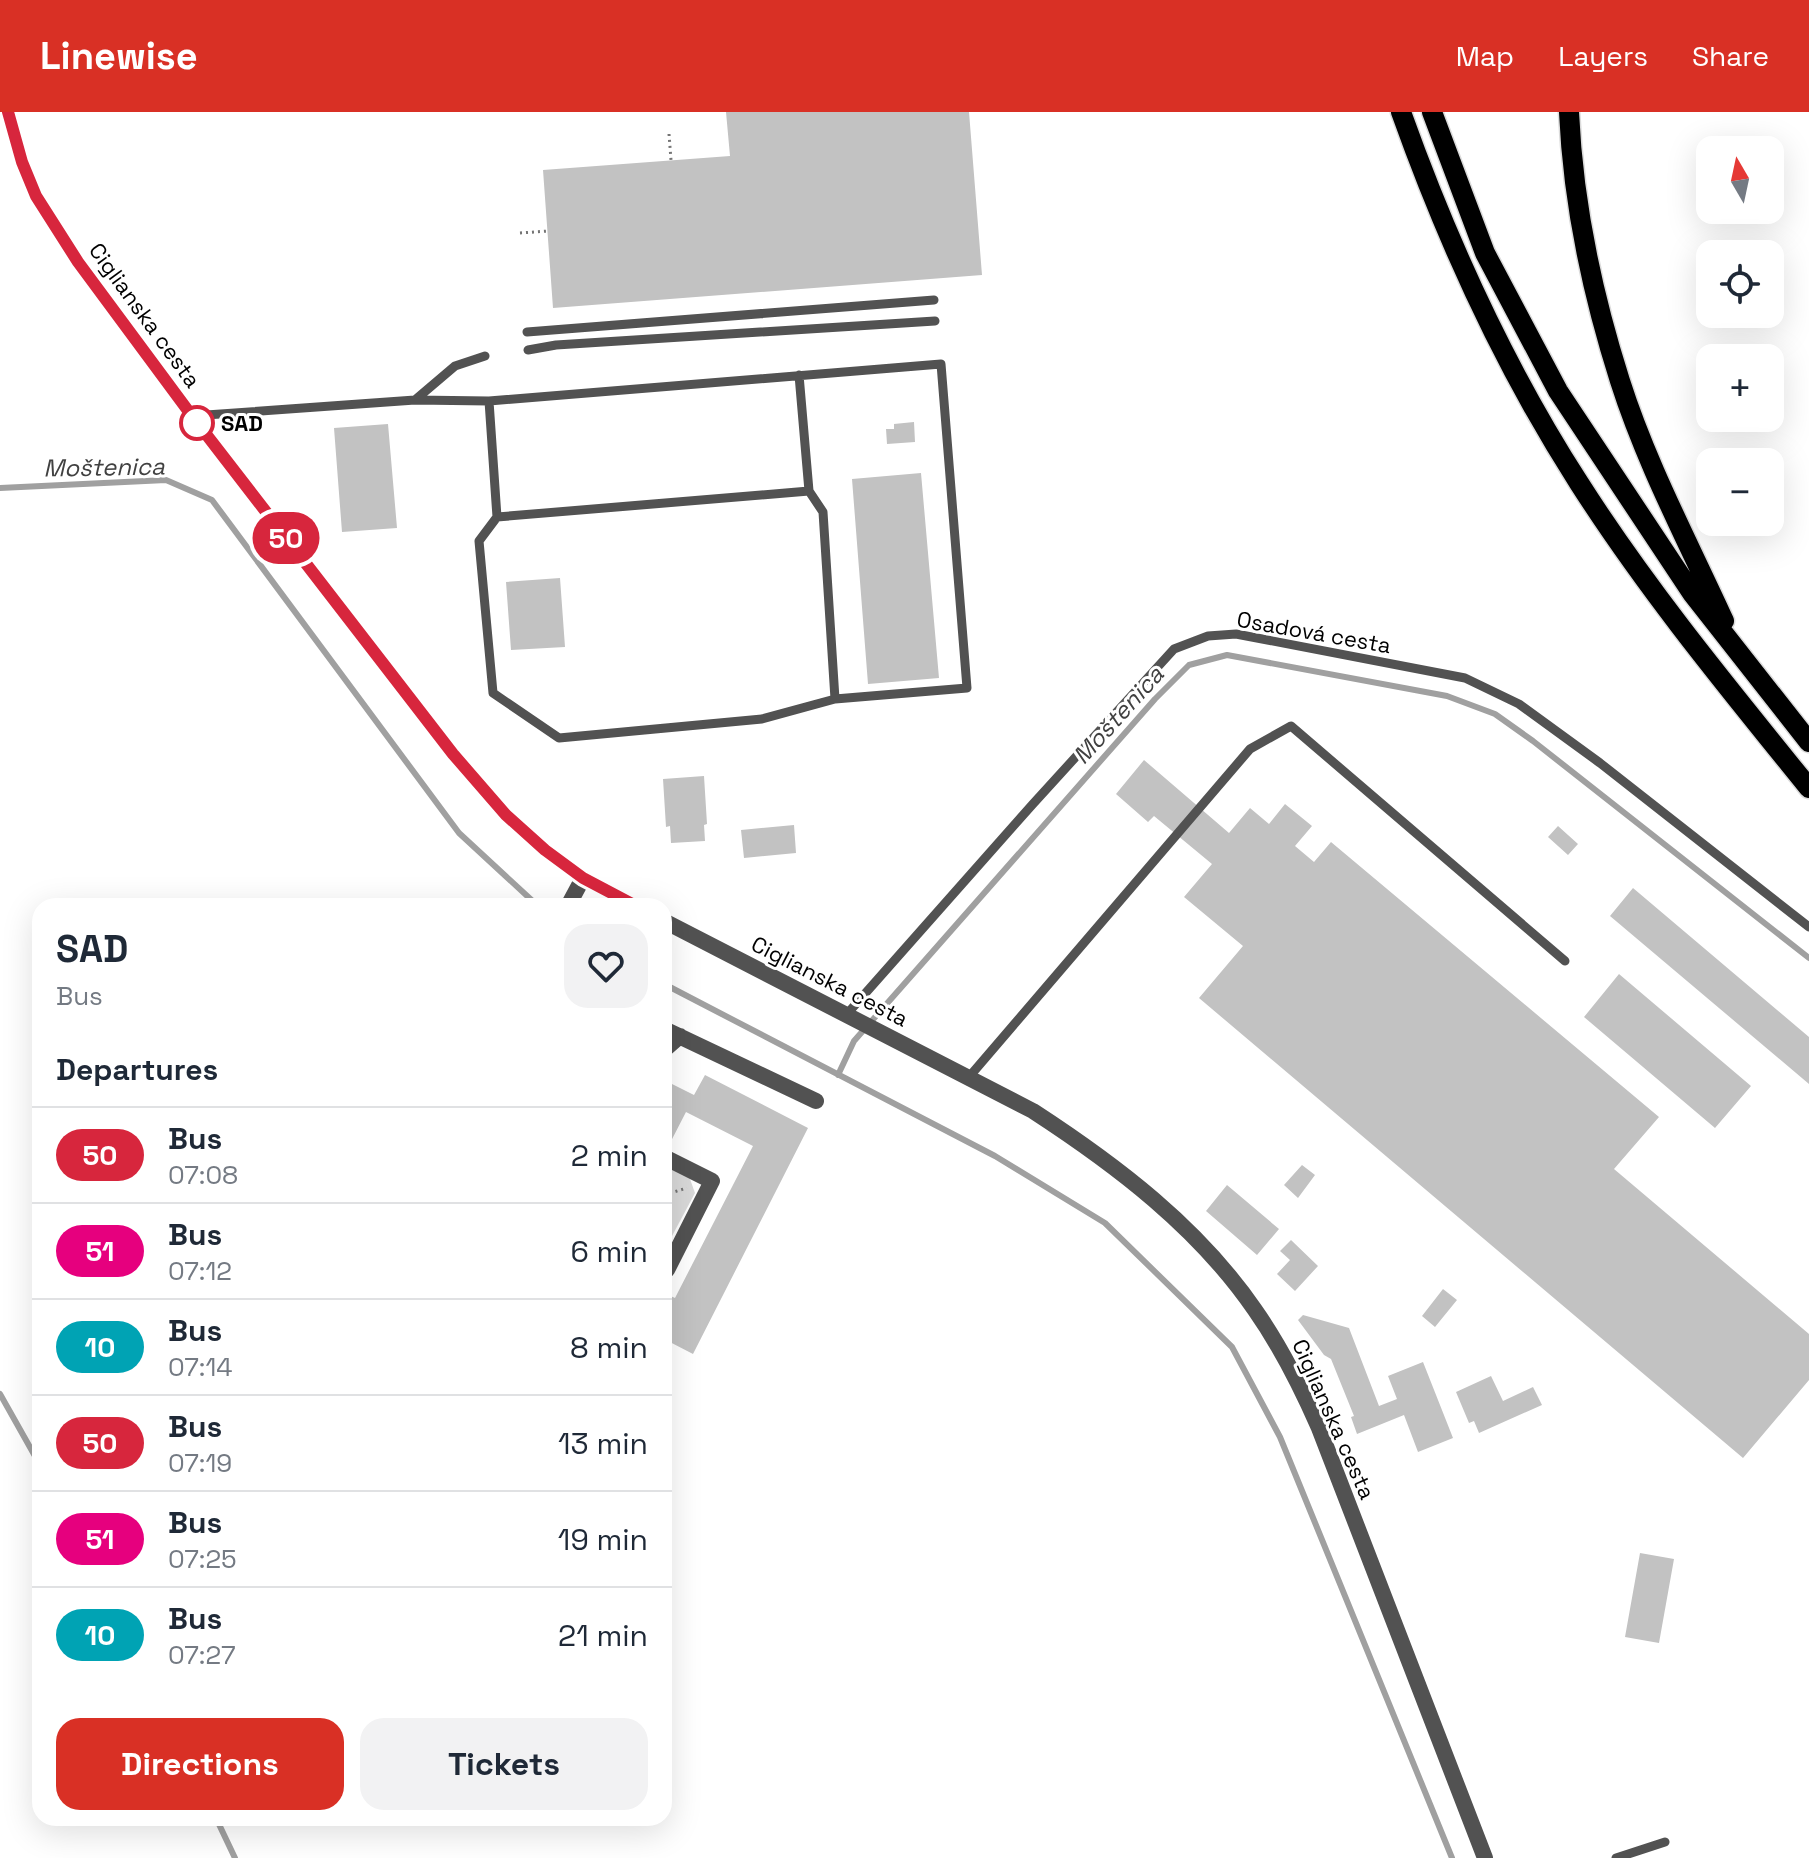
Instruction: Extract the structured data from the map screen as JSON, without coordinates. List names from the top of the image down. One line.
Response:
{"streets":{"street":["Ciglianska cesta"],"lane":["Osadová cesta"]},"crossings":[["Ciglianska cesta","Osadová cesta"]],"water":["Moštenica"],"places":["SAD"],"lines":["bus line 50"],"north":"top","page":{"header":"Linewise","nav":["Map","Layers","Share"],"on_map":"50","map_buttons":["+","−"],"heading":[["SAD","Bus"],"Departures"],"list":[{"mark":"50","name":"Bus","note":"07:08","value":"2 min"},{"mark":"51","name":"Bus","note":"07:12","value":"6 min"},{"mark":"10","name":"Bus","note":"07:14","value":"8 min"},{"mark":"50","name":"Bus","note":"07:19","value":"13 min"},{"mark":"51","name":"Bus","note":"07:25","value":"19 min"},{"mark":"10","name":"Bus","note":"07:27","value":"21 min"}],"buttons":["Directions","Tickets"]}}
